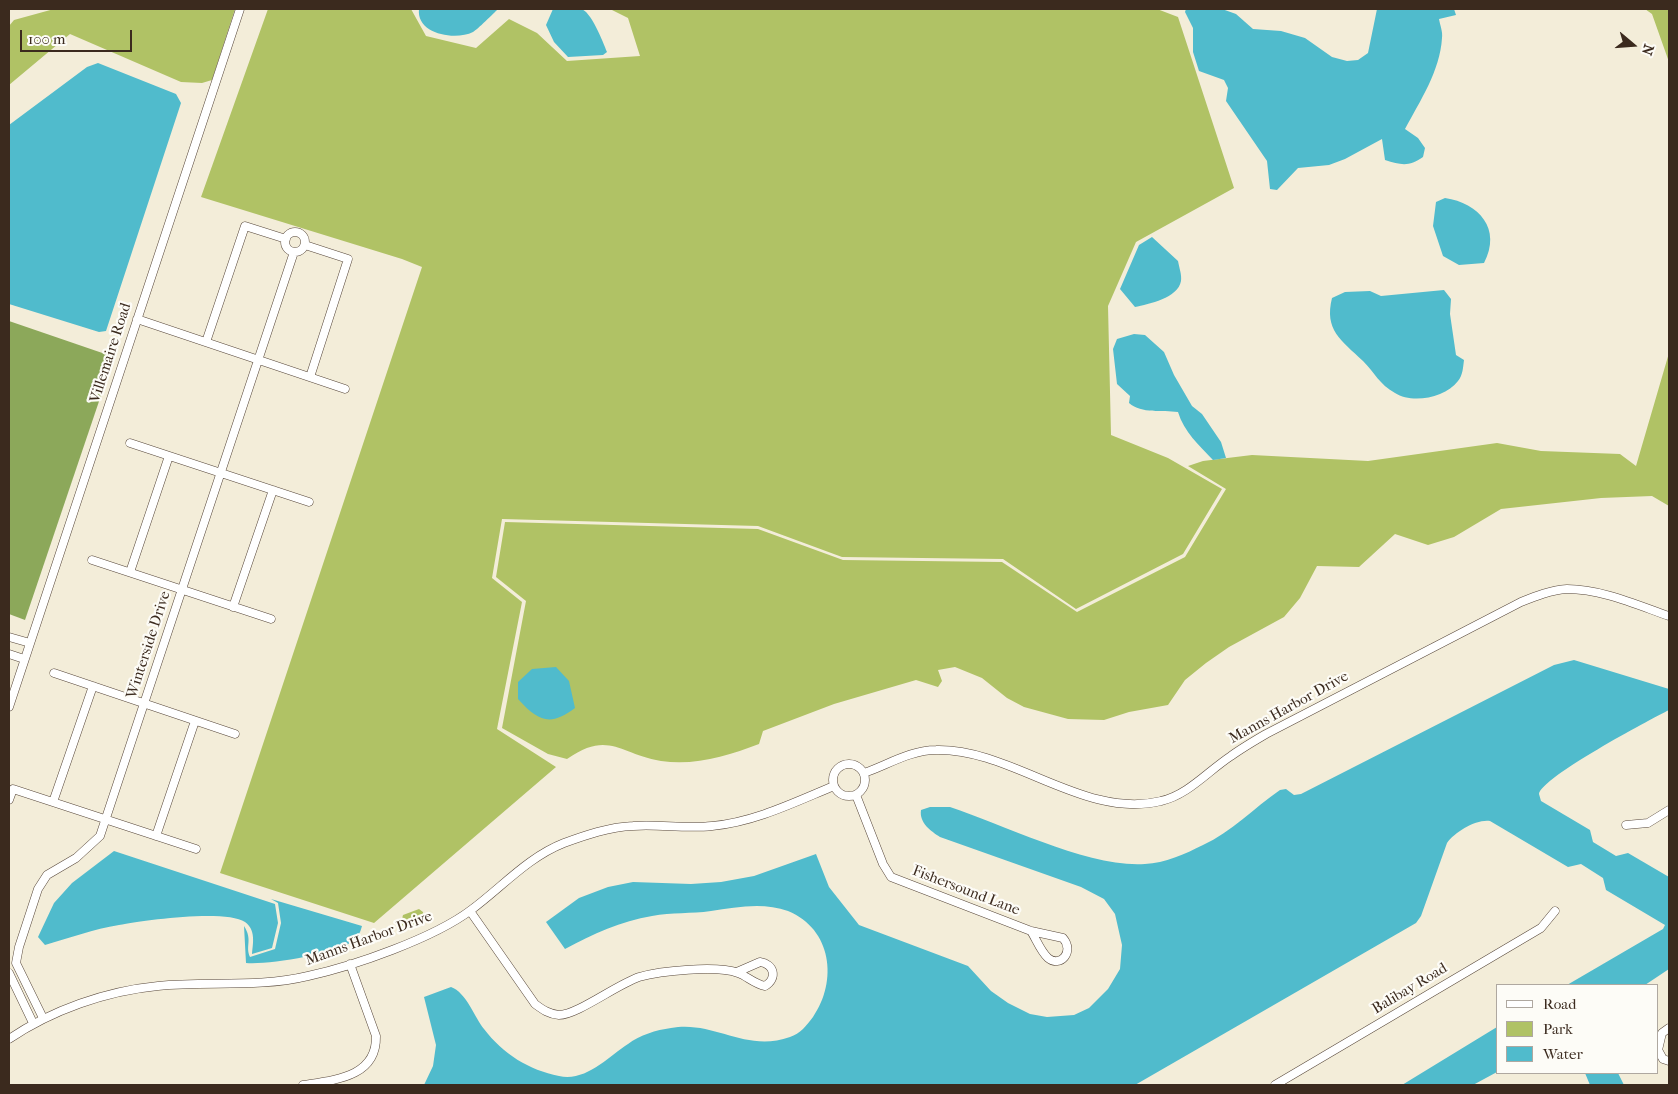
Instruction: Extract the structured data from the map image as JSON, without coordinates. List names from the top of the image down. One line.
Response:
{"streets":{"street":["Villemaire Road","Winterside Drive","Manns Harbor Drive","Fishersound Lane","Balibay Road"]},"crossings":[["Winterside Drive","Manns Harbor Drive"],["Manns Harbor Drive","Fishersound Lane"]],"legend":["Road","Park","Water"],"scale_bar":"100 m","north":"right"}
